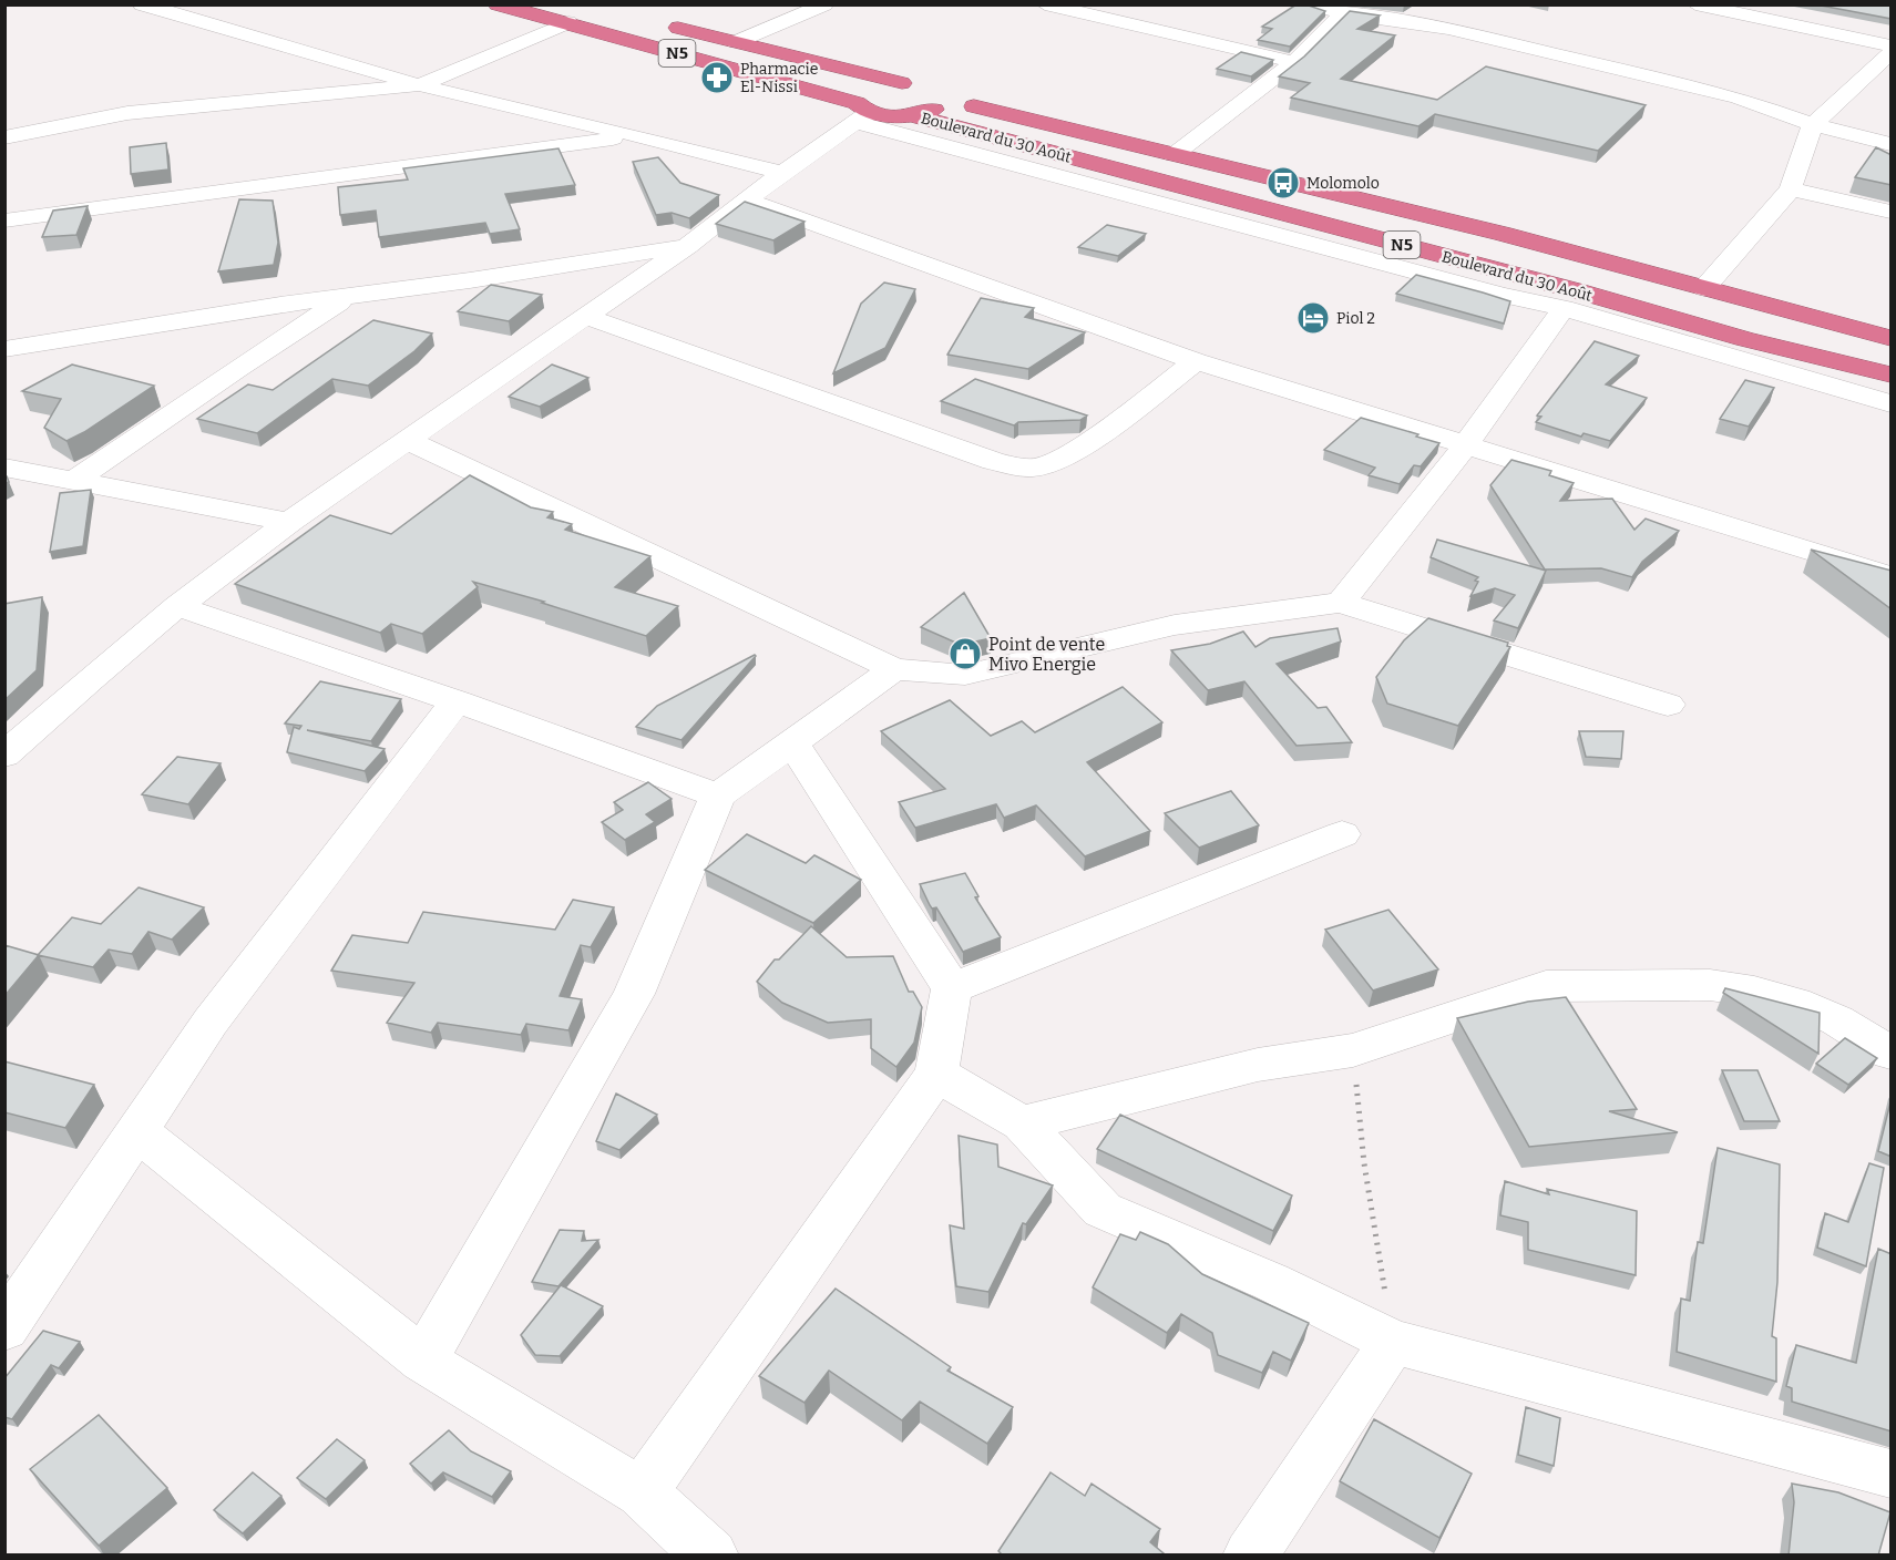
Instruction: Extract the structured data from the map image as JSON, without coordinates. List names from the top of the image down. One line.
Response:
{"streets":{"highway":["N5","Boulevard du 30 Août"]},"crossings":[["N5","Boulevard du 30 Août"]],"places":{"pharmacy":["Pharmacie El-Nissi"],"bus stop":["Molomolo"],"hotel":["Piol 2"],"shop":["Point de vente Mivo Energie"]}}
